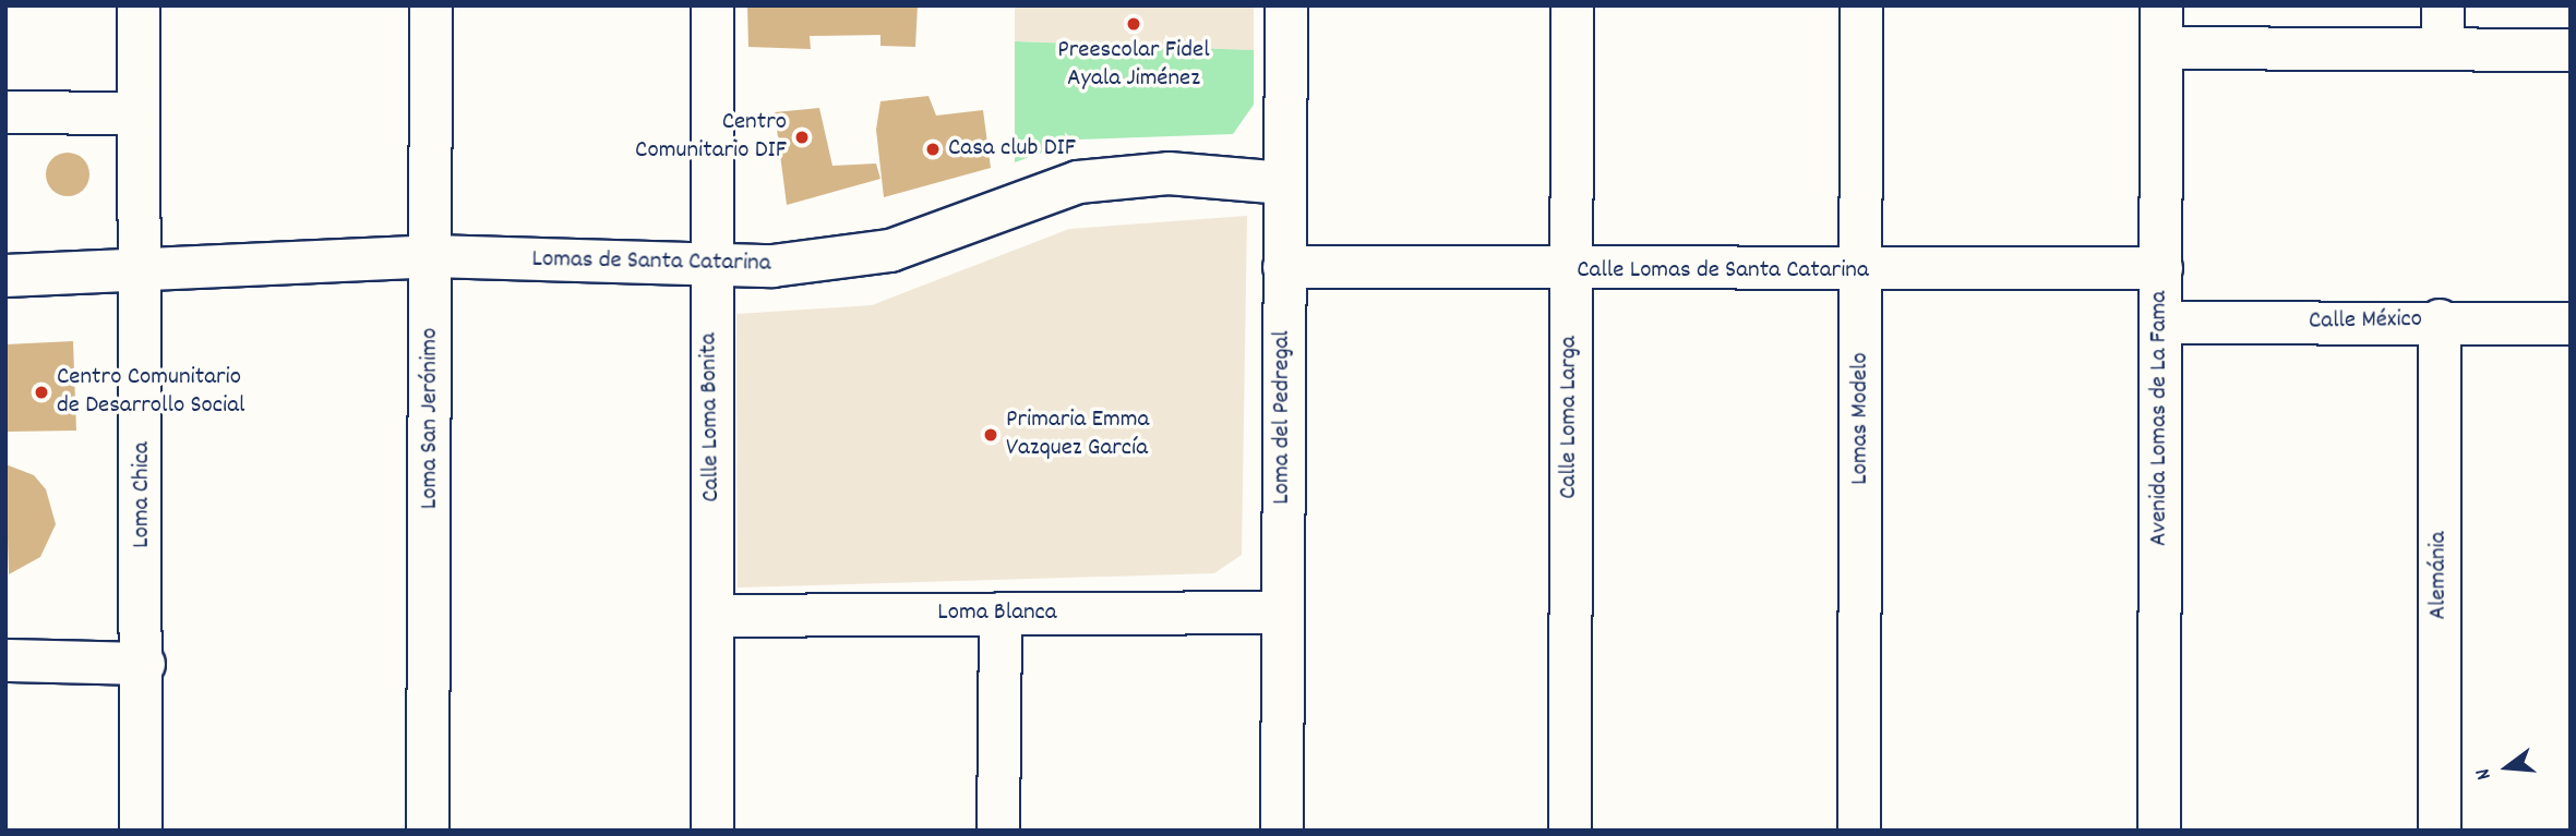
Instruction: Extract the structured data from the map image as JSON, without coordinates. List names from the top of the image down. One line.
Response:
{"streets":{"street":["Lomas de Santa Catarina","Calle Lomas de Santa Catarina","Calle México","Calle Loma Bonita","Loma del Pedregal","Calle Loma Larga","Loma San Jerónimo","Lomas Modelo","Avenida Lomas de La Fama","Loma Chica","Alemánia","Loma Blanca"]},"crossings":[["Lomas de Santa Catarina","Calle Loma Bonita"],["Lomas de Santa Catarina","Loma del Pedregal"],["Lomas de Santa Catarina","Loma San Jerónimo"],["Lomas de Santa Catarina","Loma Chica"],["Calle Lomas de Santa Catarina","Loma del Pedregal"],["Calle Lomas de Santa Catarina","Calle Loma Larga"],["Calle Lomas de Santa Catarina","Lomas Modelo"],["Calle Lomas de Santa Catarina","Avenida Lomas de La Fama"],["Calle México","Avenida Lomas de La Fama"],["Calle México","Alemánia"],["Calle Loma Bonita","Loma Blanca"],["Loma del Pedregal","Loma Blanca"]],"places":["Preescolar Fidel Ayala Jiménez","Centro Comunitario DIF","Casa club DIF","Centro Comunitario de Desarrollo Social","Primaria Emma Vazquez García"],"north":"left"}
